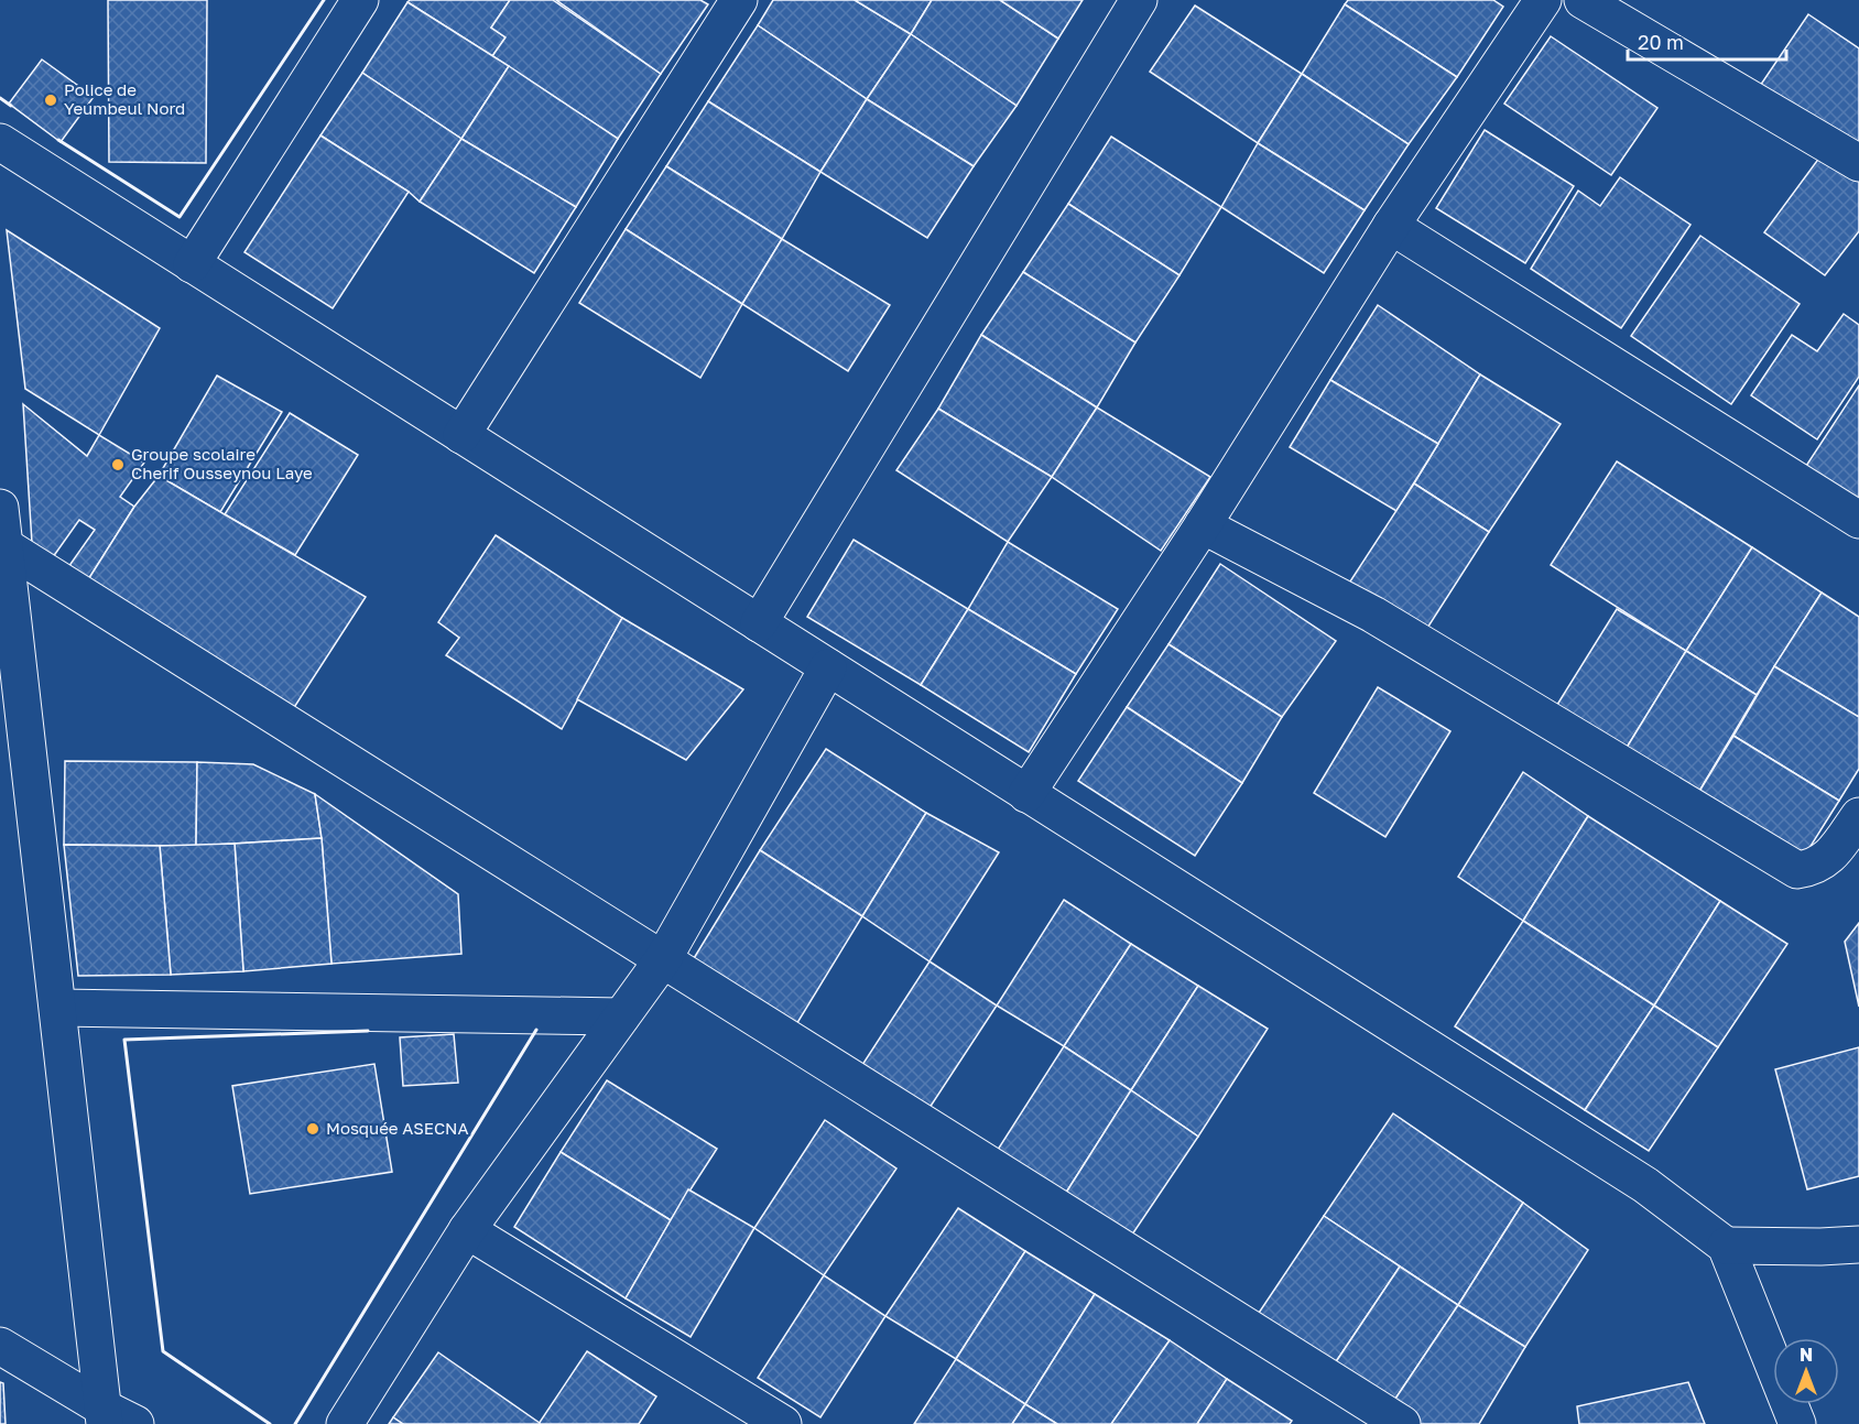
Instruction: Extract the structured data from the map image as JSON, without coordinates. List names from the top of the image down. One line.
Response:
{"places":["Police de Yeumbeul Nord","Groupe scolaire Cherif Ousseynou Laye","Mosquée ASECNA"],"scale_bar":"20 m","north":"top"}
